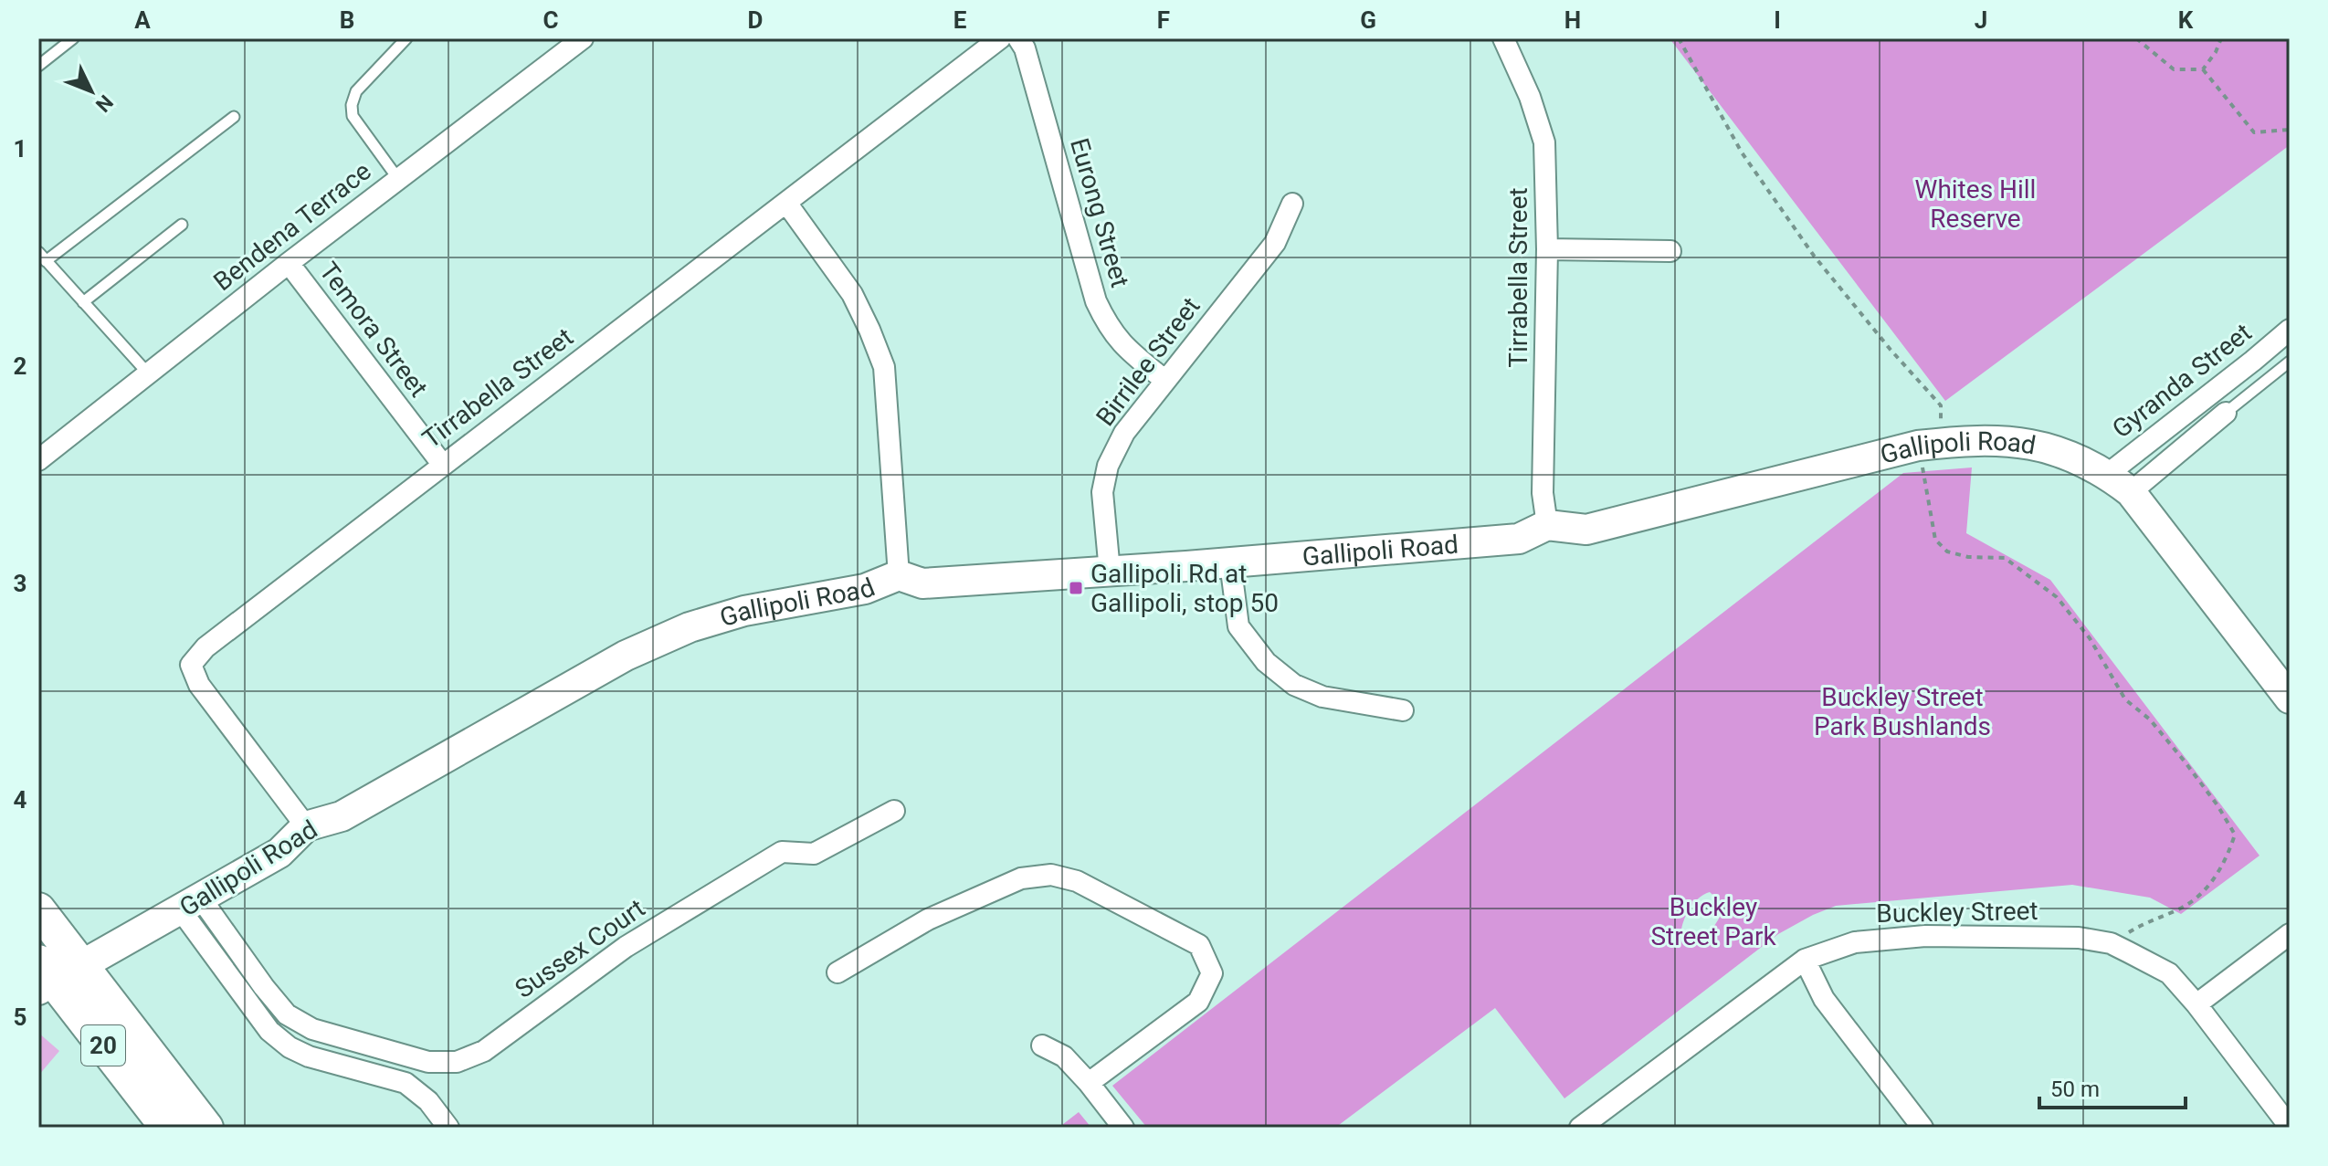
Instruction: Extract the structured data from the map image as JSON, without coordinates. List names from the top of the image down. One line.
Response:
{"streets":{"main road":["20"],"street":["Eurong Street","Bendena Terrace","Tirrabella Street","Temora Street","Birrilee Street","Gyranda Street","Gallipoli Road","Buckley Street","Sussex Court"]},"crossings":[["Eurong Street","Birrilee Street"],["Bendena Terrace","Temora Street"],["Tirrabella Street","Temora Street"],["Tirrabella Street","Gallipoli Road"],["Birrilee Street","Gallipoli Road"],["Gyranda Street","Gallipoli Road"],["Gallipoli Road","Sussex Court"],["Gallipoli Road","20"]],"parks":["Whites Hill Reserve","Buckley Street Park Bushlands","Buckley Street Park"],"places":{"transit":["Gallipoli Rd at Gallipoli, stop 50"]},"scale_bar":"50 m","north":"bottom right","grid":{"columns":["A","B","C","D","E","F","G","H","I","J","K"],"rows":["1","2","3","4","5"]}}
